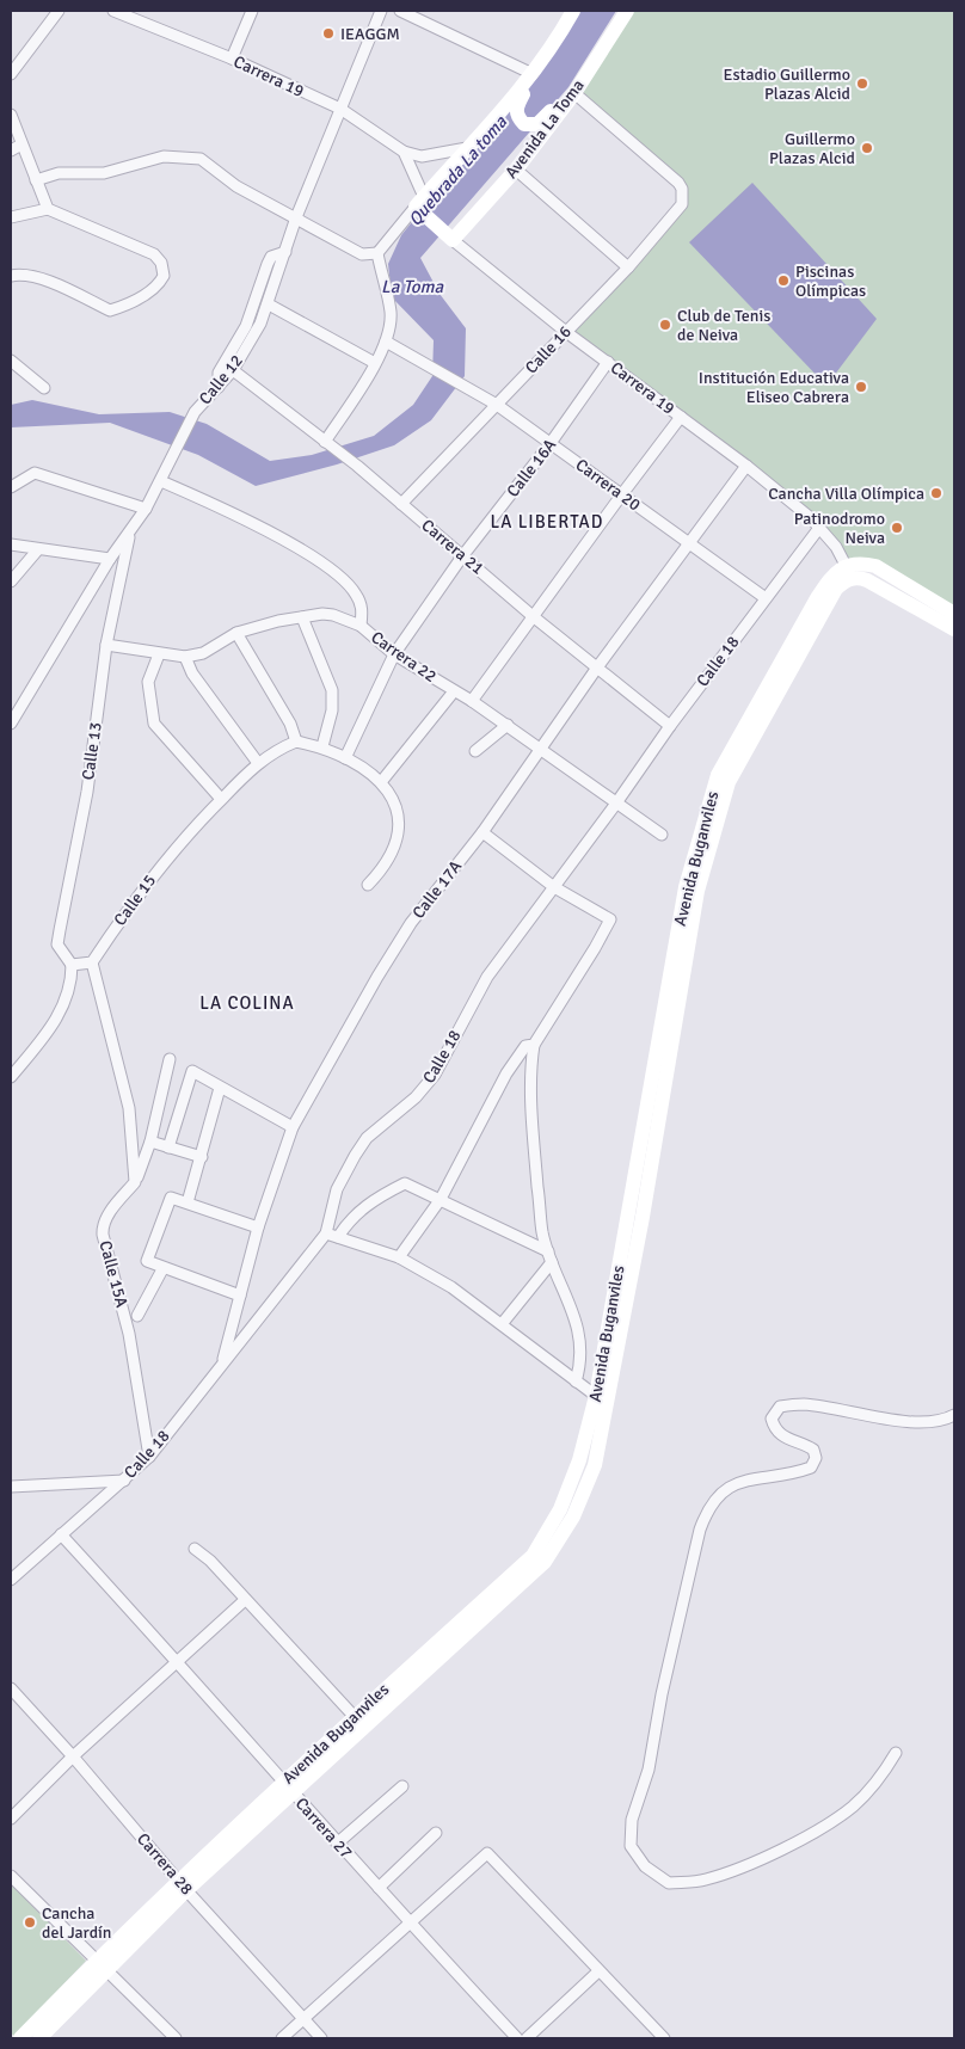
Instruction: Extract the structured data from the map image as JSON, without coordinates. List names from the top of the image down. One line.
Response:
{"streets":{"main road":["Carrera 19","Avenida La Toma","Avenida Buganviles"],"street":["Calle 16","Calle 12","Calle 16A","Carrera 20","Carrera 21","Carrera 22","Calle 18","Calle 13","Calle 17A","Calle 15","Calle 15A","Carrera 27","Carrera 28"]},"crossings":[["Carrera 19","Avenida La Toma"],["Carrera 19","Calle 16"],["Carrera 19","Calle 12"],["Carrera 19","Calle 16A"],["Carrera 19","Calle 18"],["Carrera 19","Avenida Buganviles"],["Carrera 19","Calle 17A"],["Avenida La Toma","Calle 16"],["Calle 16","Carrera 20"],["Calle 16","Carrera 21"],["Calle 12","Carrera 21"],["Calle 12","Carrera 22"],["Calle 12","Calle 13"],["Calle 16A","Carrera 20"],["Calle 16A","Carrera 21"],["Calle 16A","Carrera 22"],["Carrera 20","Calle 18"],["Carrera 20","Calle 17A"],["Carrera 21","Calle 18"],["Carrera 21","Calle 17A"],["Carrera 22","Calle 18"],["Carrera 22","Calle 17A"],["Calle 18","Calle 17A"],["Calle 18","Calle 15A"],["Calle 18","Carrera 27"],["Avenida Buganviles","Carrera 27"],["Avenida Buganviles","Carrera 28"]],"districts":["LA LIBERTAD","LA COLINA"],"water":["Quebrada La toma","La Toma"],"places":["IEAGGM","Estadio Guillermo Plazas Alcid","Guillermo Plazas Alcid","Piscinas Olímpicas","Club de Tenis de Neiva","Institución Educativa Eliseo Cabrera","Cancha Villa Olímpica","Patinodromo Neiva","Cancha del Jardín"]}
